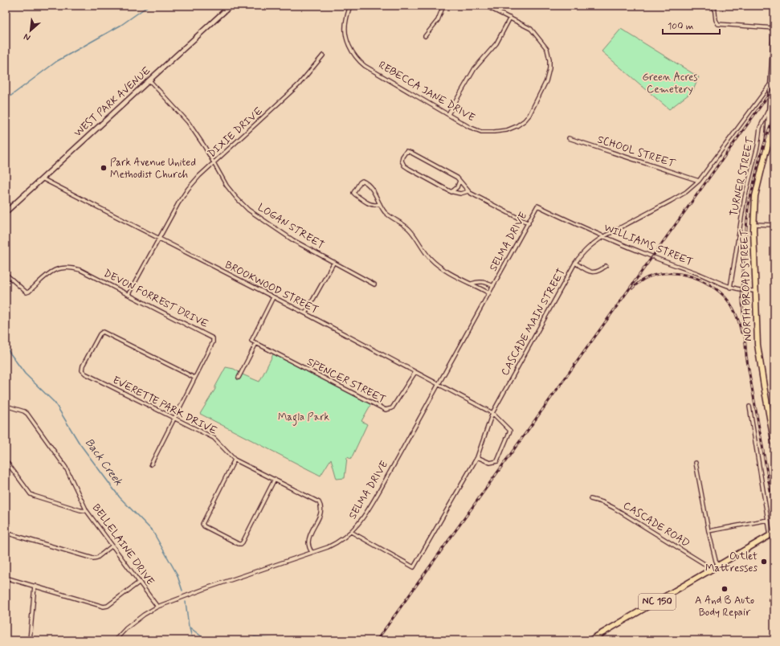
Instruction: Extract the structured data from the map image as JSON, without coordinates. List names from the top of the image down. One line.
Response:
{"streets":{"main road":["WEST PARK AVENUE","NORTH BROAD STREET","NC 150"],"street":["REBECCA JANE DRIVE","DIXIE DRIVE","SCHOOL STREET","TURNER STREET","LOGAN STREET","SELMA DRIVE","WILLIAMS STREET","BROOKWOOD STREET","DEVON FORREST DRIVE","CASCADE MAIN STREET","SPENCER STREET","EVERETTE PARK DRIVE","CASCADE ROAD","BELLELAINE DRIVE"]},"crossings":[["WEST PARK AVENUE","LOGAN STREET"],["WEST PARK AVENUE","BROOKWOOD STREET"],["DIXIE DRIVE","LOGAN STREET"],["DIXIE DRIVE","BROOKWOOD STREET"],["DIXIE DRIVE","DEVON FORREST DRIVE"],["SCHOOL STREET","CASCADE MAIN STREET"],["TURNER STREET","WILLIAMS STREET"],["SELMA DRIVE","WILLIAMS STREET"],["SELMA DRIVE","BROOKWOOD STREET"],["SELMA DRIVE","CASCADE MAIN STREET"],["SELMA DRIVE","EVERETTE PARK DRIVE"],["SELMA DRIVE","BELLELAINE DRIVE"],["WILLIAMS STREET","NORTH BROAD STREET"],["WILLIAMS STREET","CASCADE MAIN STREET"],["BROOKWOOD STREET","CASCADE MAIN STREET"],["BROOKWOOD STREET","SPENCER STREET"],["DEVON FORREST DRIVE","EVERETTE PARK DRIVE"],["CASCADE ROAD","NC 150"]],"water":["Back Creek"],"parks":["Green Acres Cemetery","Magla Park"],"places":["Park Avenue United Methodist Church","Outlet Mattresses","A And B Auto Body Repair"],"scale_bar":"100 m","north":"bottom left"}
